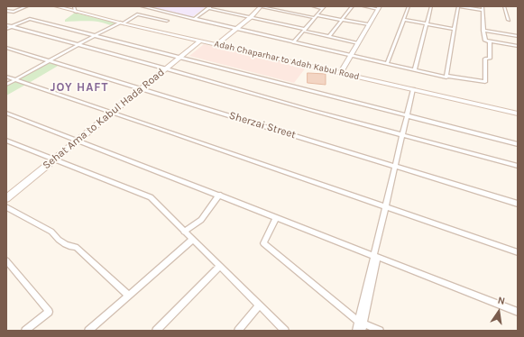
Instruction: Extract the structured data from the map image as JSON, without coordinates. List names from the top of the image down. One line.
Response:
{"streets":{"main road":["Adah Chaparhar to Adah Kabul Road","Sehat Ama to Kabul Hada Road"],"street":["Sherzai Street"]},"crossings":[["Adah Chaparhar to Adah Kabul Road","Sehat Ama to Kabul Hada Road"],["Sehat Ama to Kabul Hada Road","Sherzai Street"]],"districts":["JOY HAFT"],"north":"top"}
